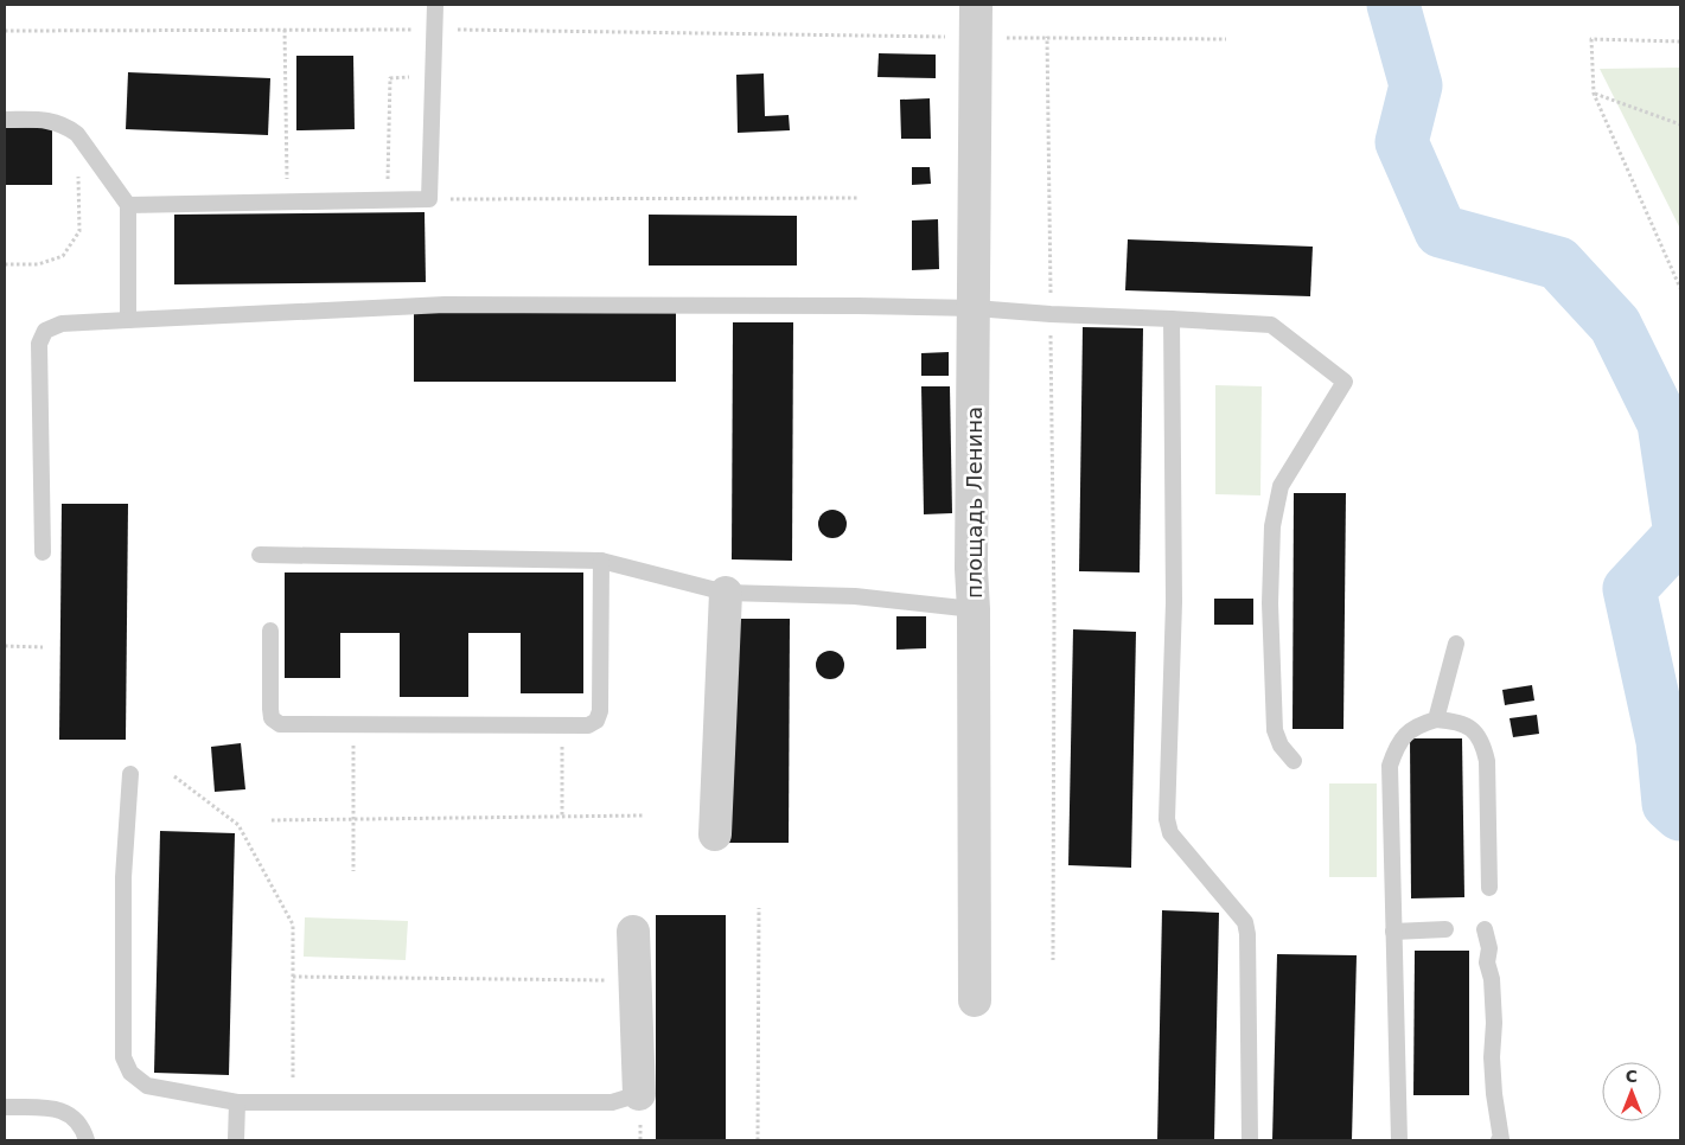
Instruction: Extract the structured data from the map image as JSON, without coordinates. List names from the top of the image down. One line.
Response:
{"streets":{"street":["площадь Ленина"]},"north":"top"}
